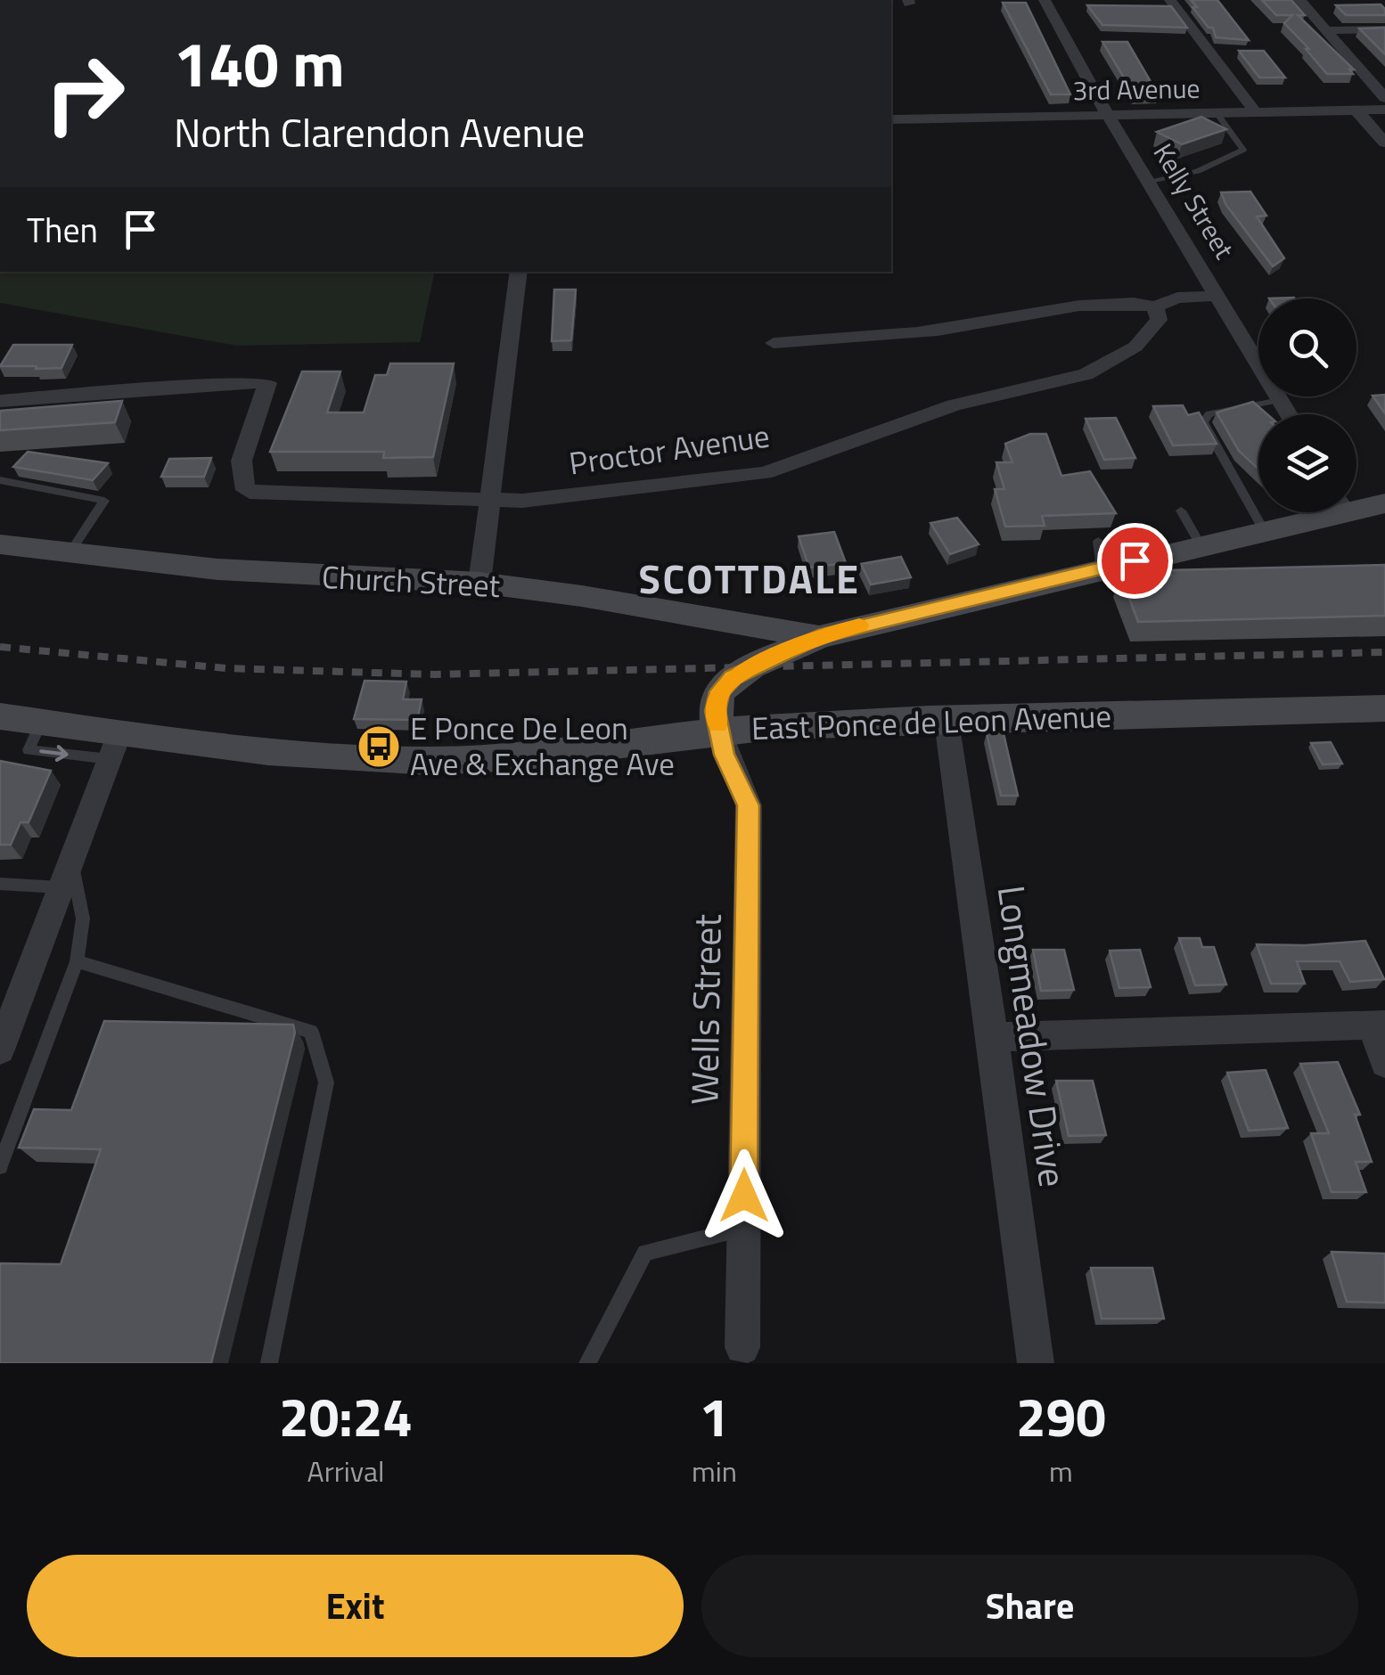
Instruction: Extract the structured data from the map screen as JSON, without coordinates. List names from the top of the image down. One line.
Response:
{"streets":{"street":["3rd Avenue","Kelly Street","Proctor Avenue","Church Street","East Ponce de Leon Avenue","Wells Street","Longmeadow Drive"]},"crossings":[["3rd Avenue","Kelly Street"],["East Ponce de Leon Avenue","Wells Street"],["East Ponce de Leon Avenue","Longmeadow Drive"]],"districts":["SCOTTDALE"],"places":{"bus stop":["E Ponce De Leon Ave & Exchange Ave"]},"page":{"turn":["140 m","North Clarendon Avenue"],"then":"Then","eta":["20:24","Arrival","1","min","290","m"],"buttons":["Exit","Share"]}}
